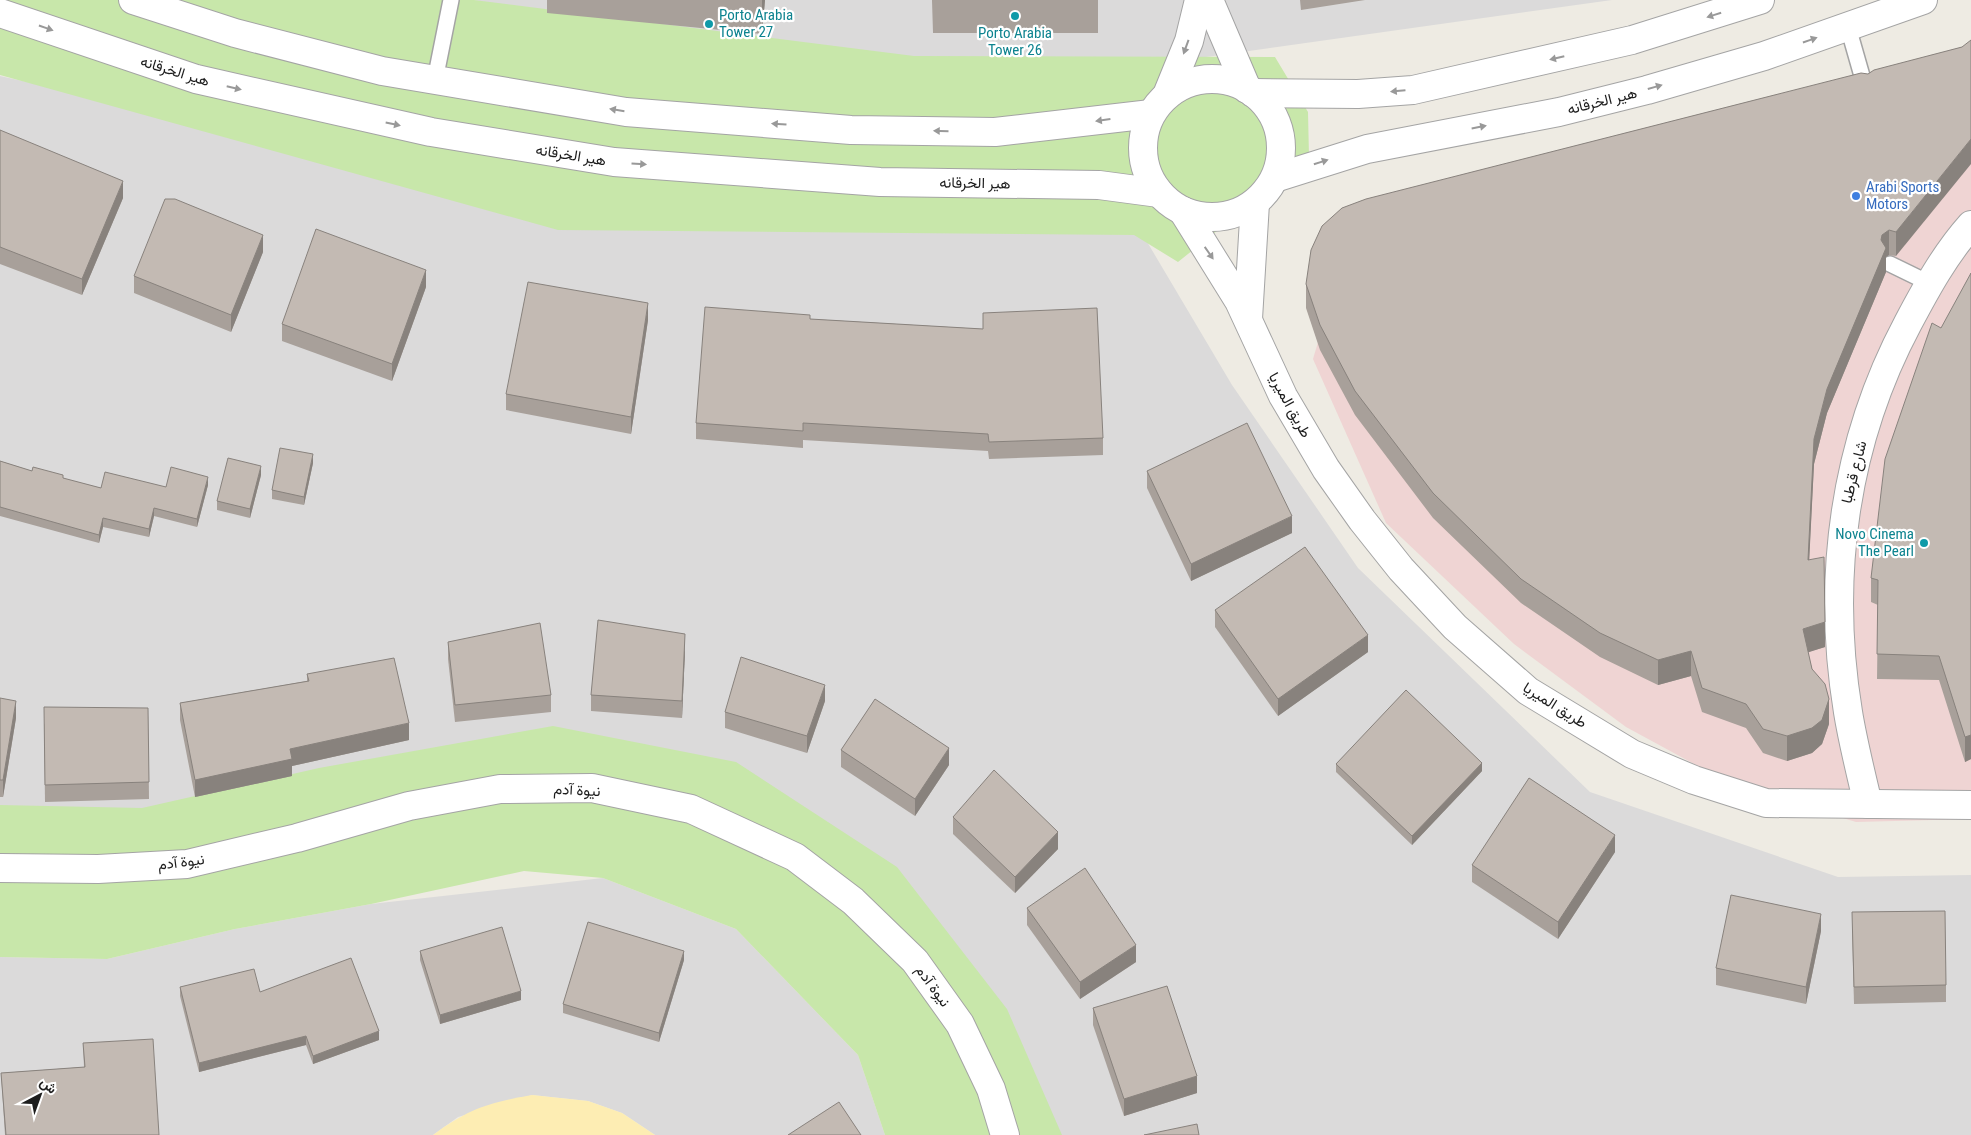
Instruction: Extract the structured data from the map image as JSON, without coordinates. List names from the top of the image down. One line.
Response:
{"streets":{"street":["هير الخرقانه","طريق الميريا","شارع قرطبا","نيوة آدم"]},"crossings":[["هير الخرقانه","طريق الميريا"],["طريق الميريا","شارع قرطبا"]],"places":["Porto Arabia Tower 26","Porto Arabia Tower 27","Arabi Sports Motors","Novo Cinema The Pearl"],"north":"top right"}
